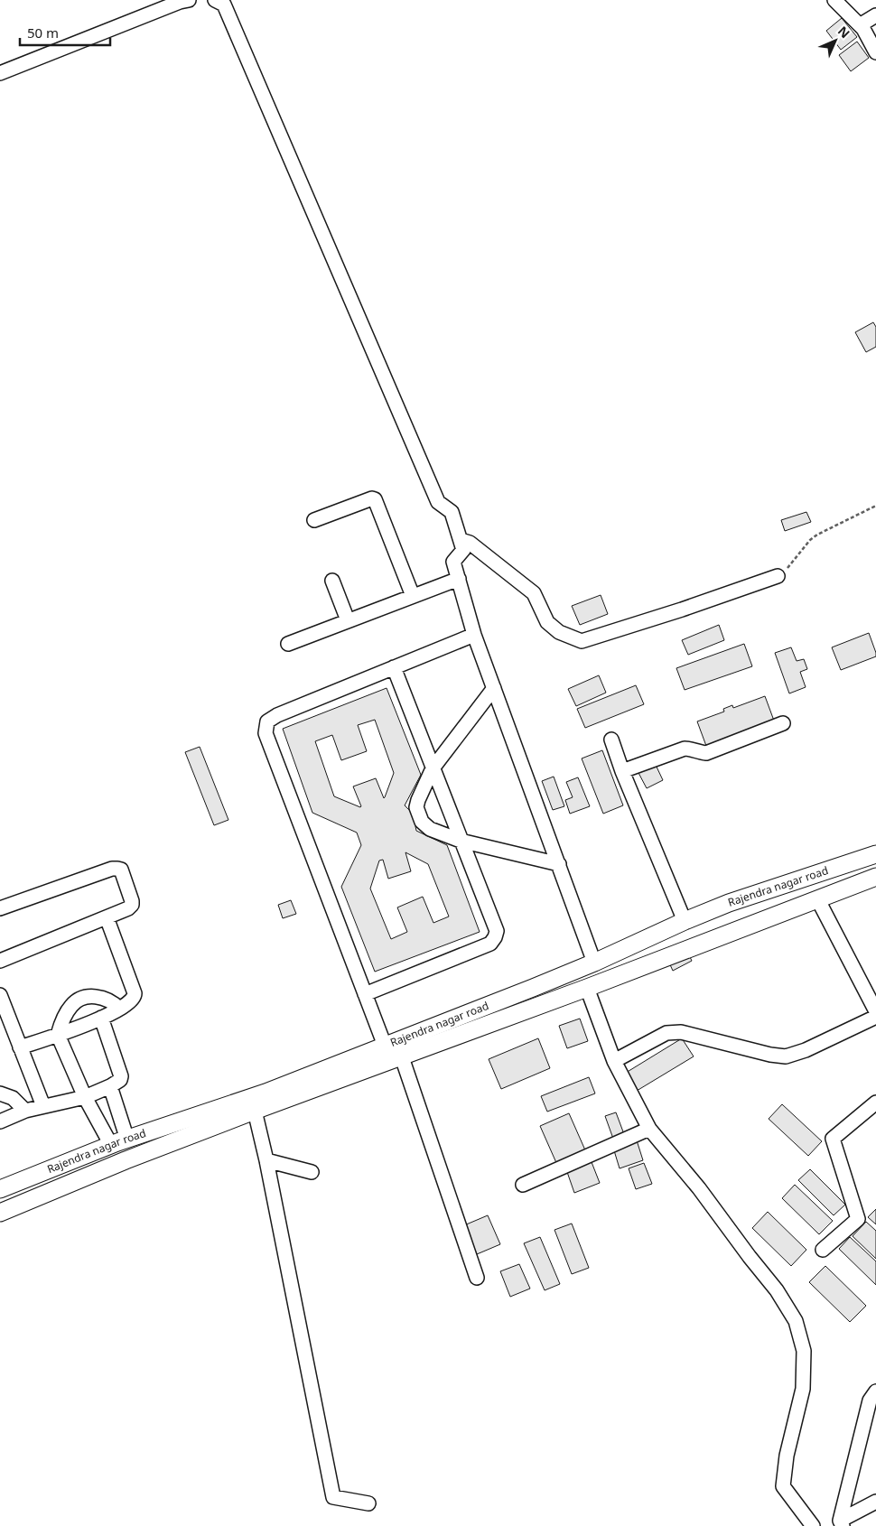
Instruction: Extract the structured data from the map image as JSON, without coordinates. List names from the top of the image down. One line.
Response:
{"streets":{"main road":["Rajendra nagar road"]},"scale_bar":"50 m","north":"top right"}
